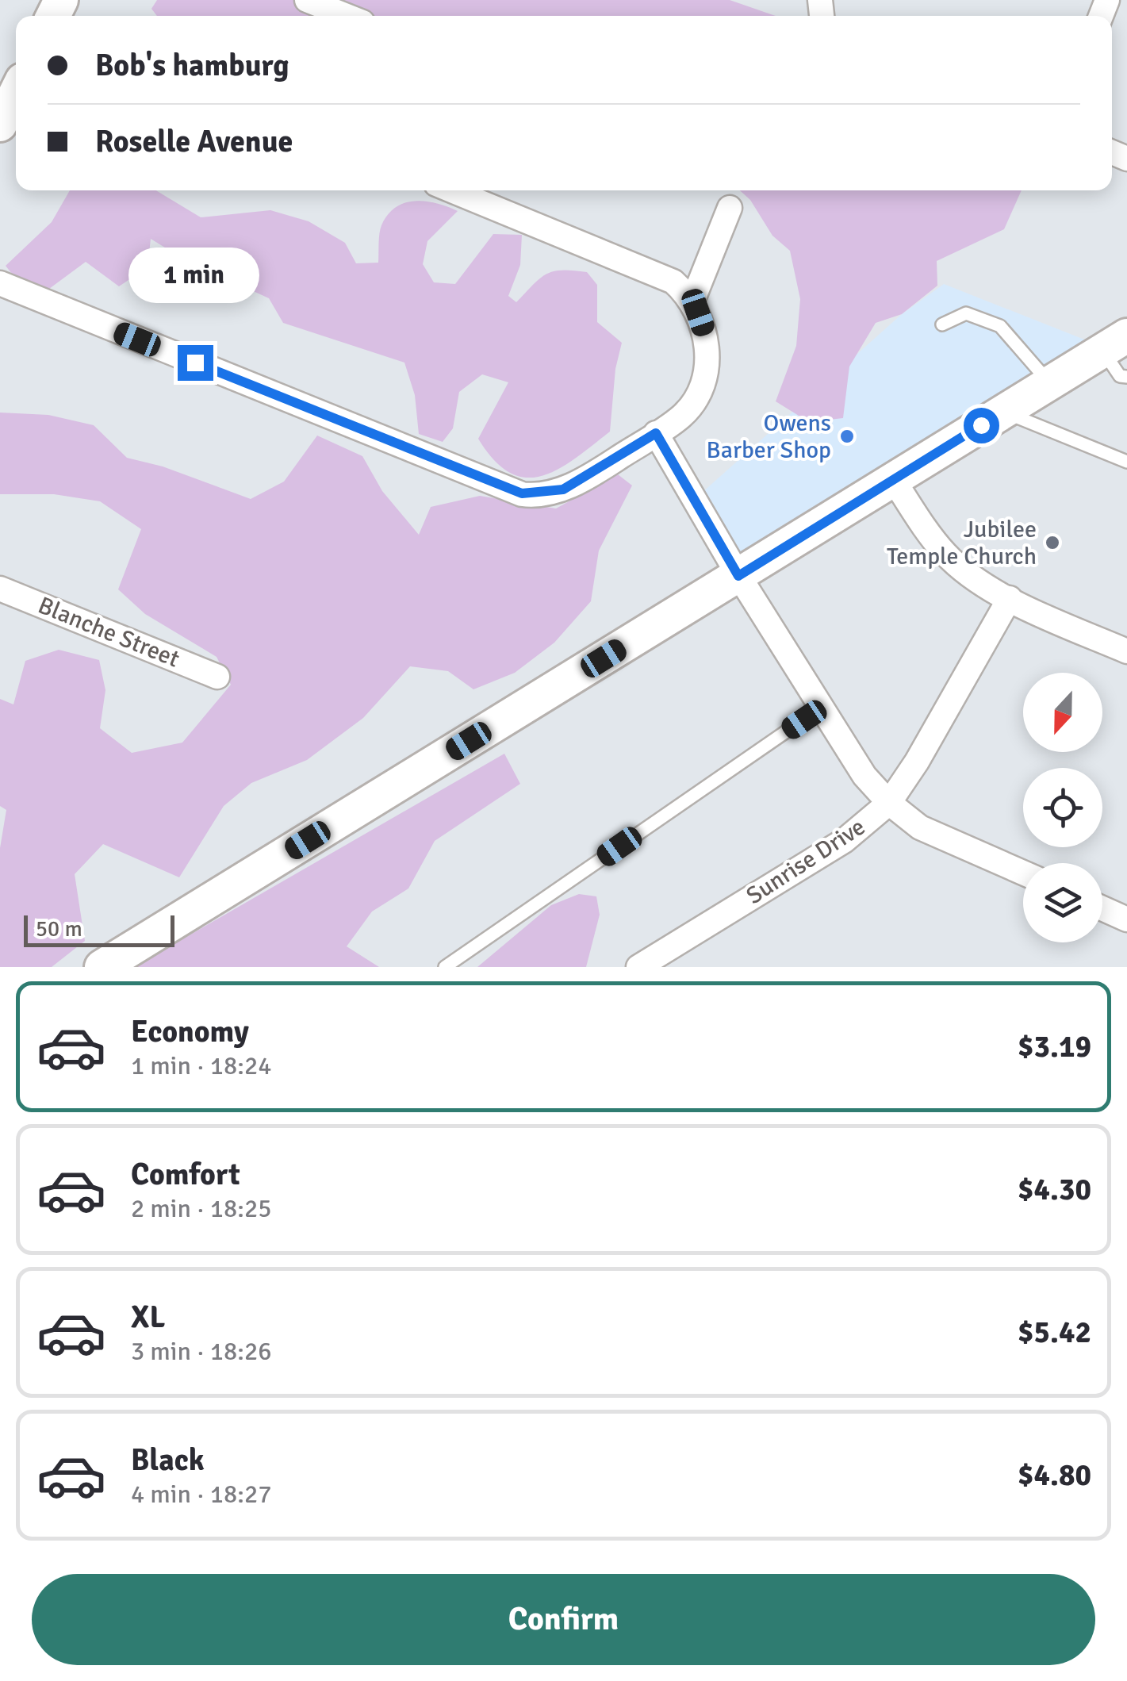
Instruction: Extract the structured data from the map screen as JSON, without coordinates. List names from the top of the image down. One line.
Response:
{"streets":{"street":["Blanche Street","Sunrise Drive"]},"places":["Owens Barber Shop","Jubilee Temple Church"],"scale_bar":"50 m","north":"bottom","page":{"banner":["Bob's hamburg","Roselle Avenue"],"bubble":"1 min","scale":"50 m","list":[{"name":"Economy","note":"1 min · 18:24","value":"$3.19"},{"name":"Comfort","note":"2 min · 18:25","value":"$4.30"},{"name":"XL","note":"3 min · 18:26","value":"$5.42"},{"name":"Black","note":"4 min · 18:27","value":"$4.80"}],"buttons":"Confirm"}}
